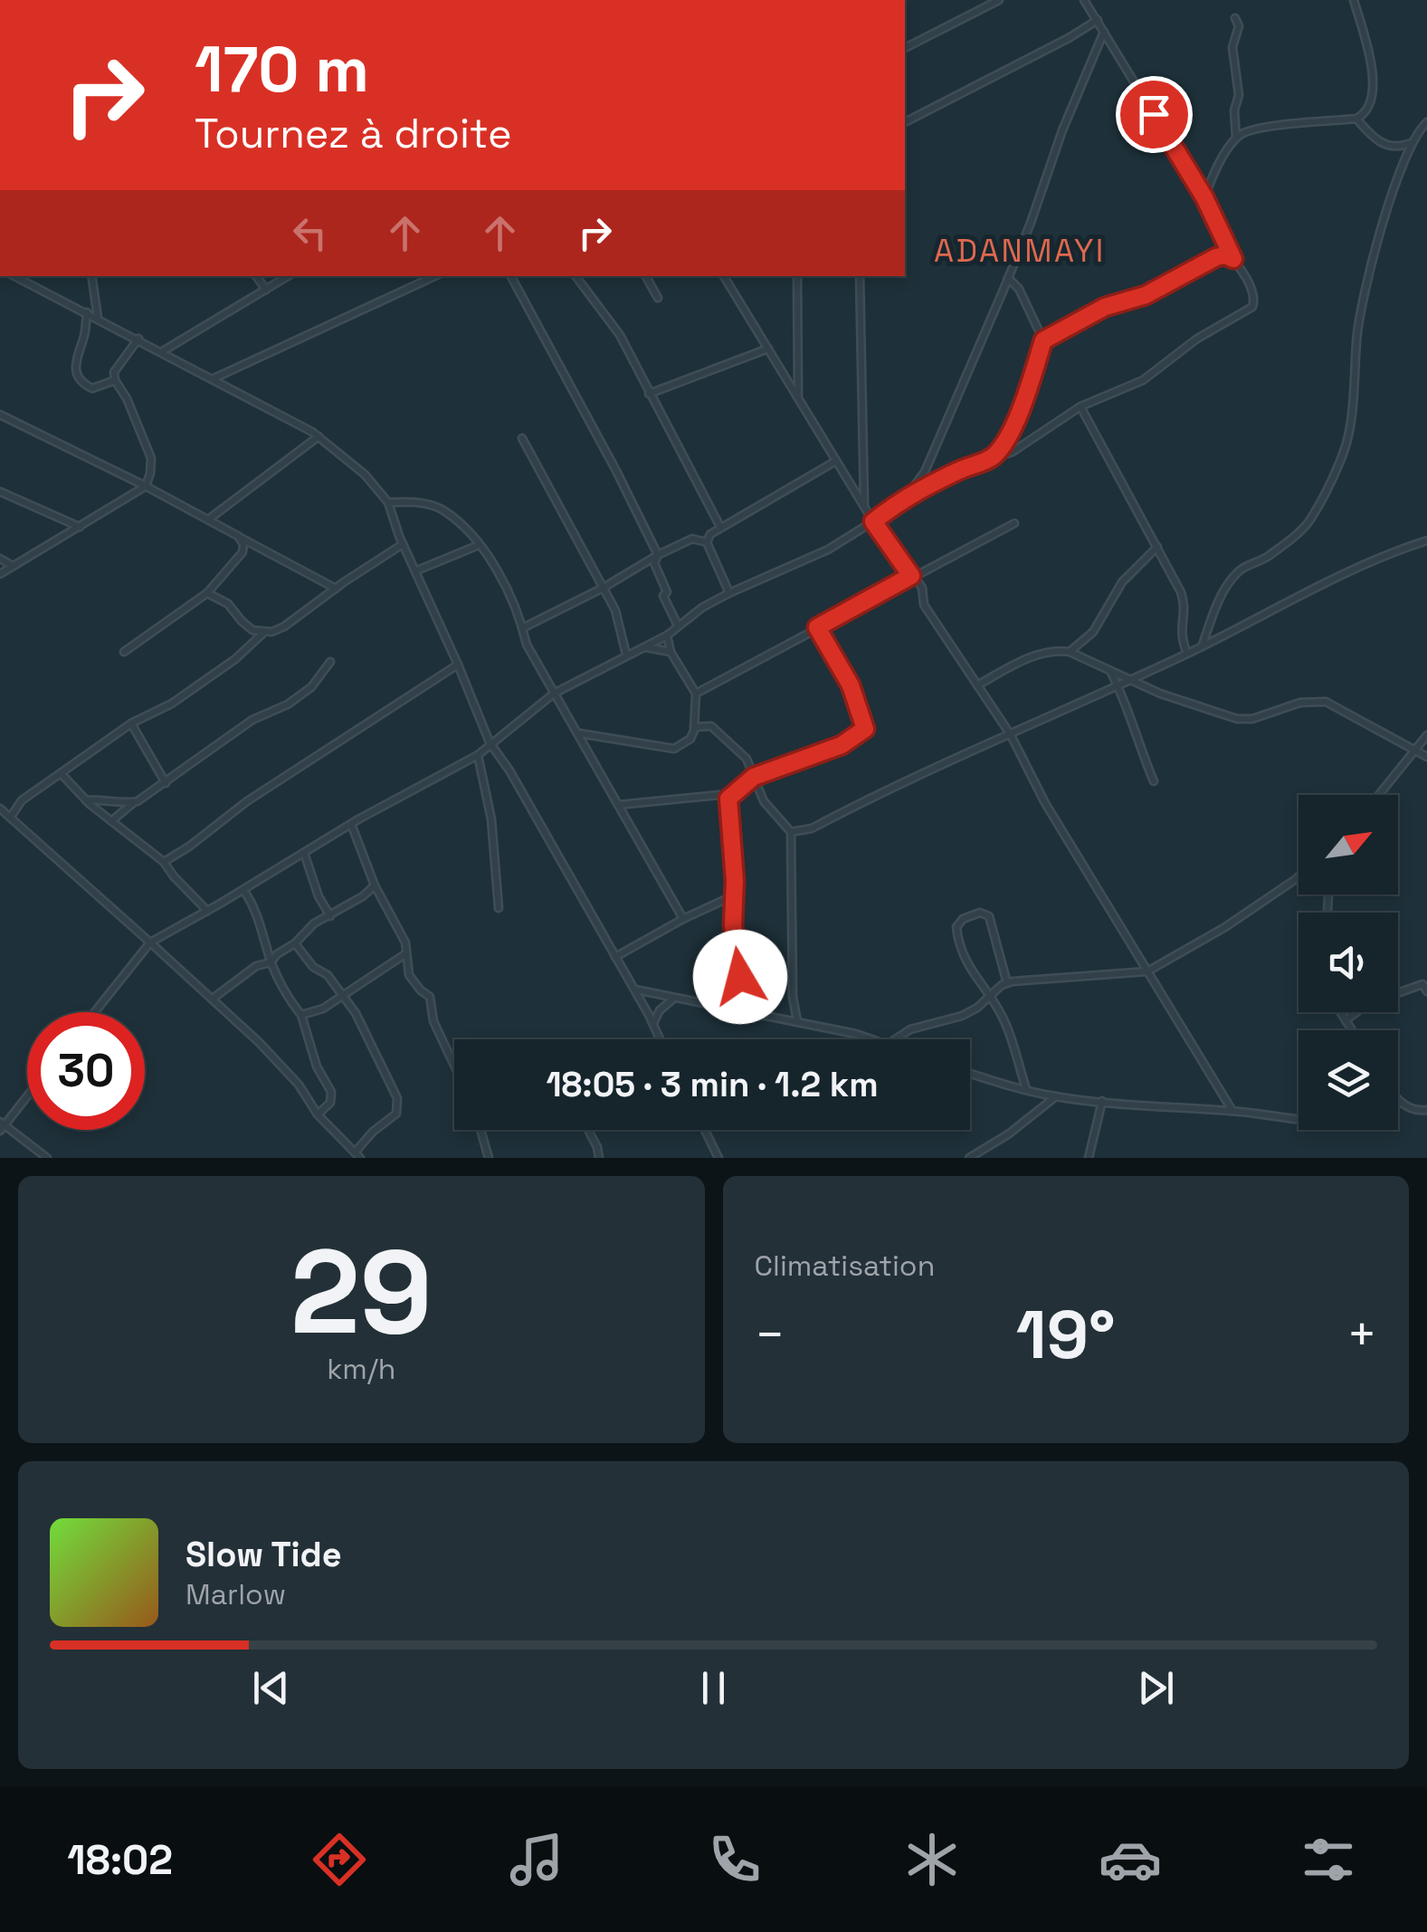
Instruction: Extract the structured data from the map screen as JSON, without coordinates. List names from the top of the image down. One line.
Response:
{"districts":["ADANMAYI"],"north":"top right","page":{"turn":["170 m","Tournez à droite"],"limit":"30","trip":"18:05 · 3 min · 1.2 km","tile":[["29","km/h"],"Climatisation"],"heat":["−","19°","+"],"song":["Slow Tide","Marlow"],"tabs":"18:02"}}
